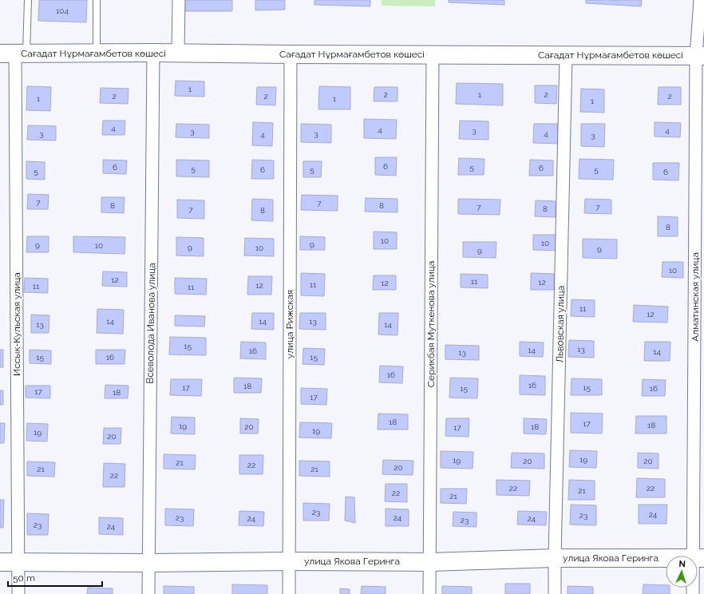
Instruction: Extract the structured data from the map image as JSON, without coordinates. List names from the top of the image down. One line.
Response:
{"streets":{"street":["Сағадат Нұрмағамбетов көшесі","Алматинская улица","Всеволода Иванова улица","Иссык-Кульская улица","улица Рижская","Серикбая Муткенова улица","Львовская улица","улица Якова Геринга"]},"crossings":[["Сағадат Нұрмағамбетов көшесі","Алматинская улица"],["Сағадат Нұрмағамбетов көшесі","Всеволода Иванова улица"],["Сағадат Нұрмағамбетов көшесі","Иссык-Кульская улица"],["Сағадат Нұрмағамбетов көшесі","улица Рижская"],["Сағадат Нұрмағамбетов көшесі","Серикбая Муткенова улица"],["Сағадат Нұрмағамбетов көшесі","Львовская улица"],["Алматинская улица","улица Якова Геринга"],["Всеволода Иванова улица","улица Якова Геринга"],["Иссык-Кульская улица","улица Якова Геринга"],["улица Рижская","улица Якова Геринга"],["Серикбая Муткенова улица","улица Якова Геринга"],["Львовская улица","улица Якова Геринга"]],"house_numbers":["104","1","2","1","2","2","2","2","1","1","1","4","4","3","4","3","3","3","4","4","3","6","6","5","6","5","6","5","5","5","6","7","7","8","8","7","7","8","7","8","8","10","10","9","9","10","9","10","9","9","10","12","11","12","12","11","12","11","11","11","12","14","14","13","13","14","15","13","14","16","14","13","15","16","15","16","16","18","17","15","15","16","17","18","17","18","17","18","19","20","18","17","19","19","20","19","19","20","20","21","22","20","21","21","22","22","22","21","22","21","23","24","23","23","24","24","24","23","23","24"],"scale_bar":"50 m","north":"top"}
